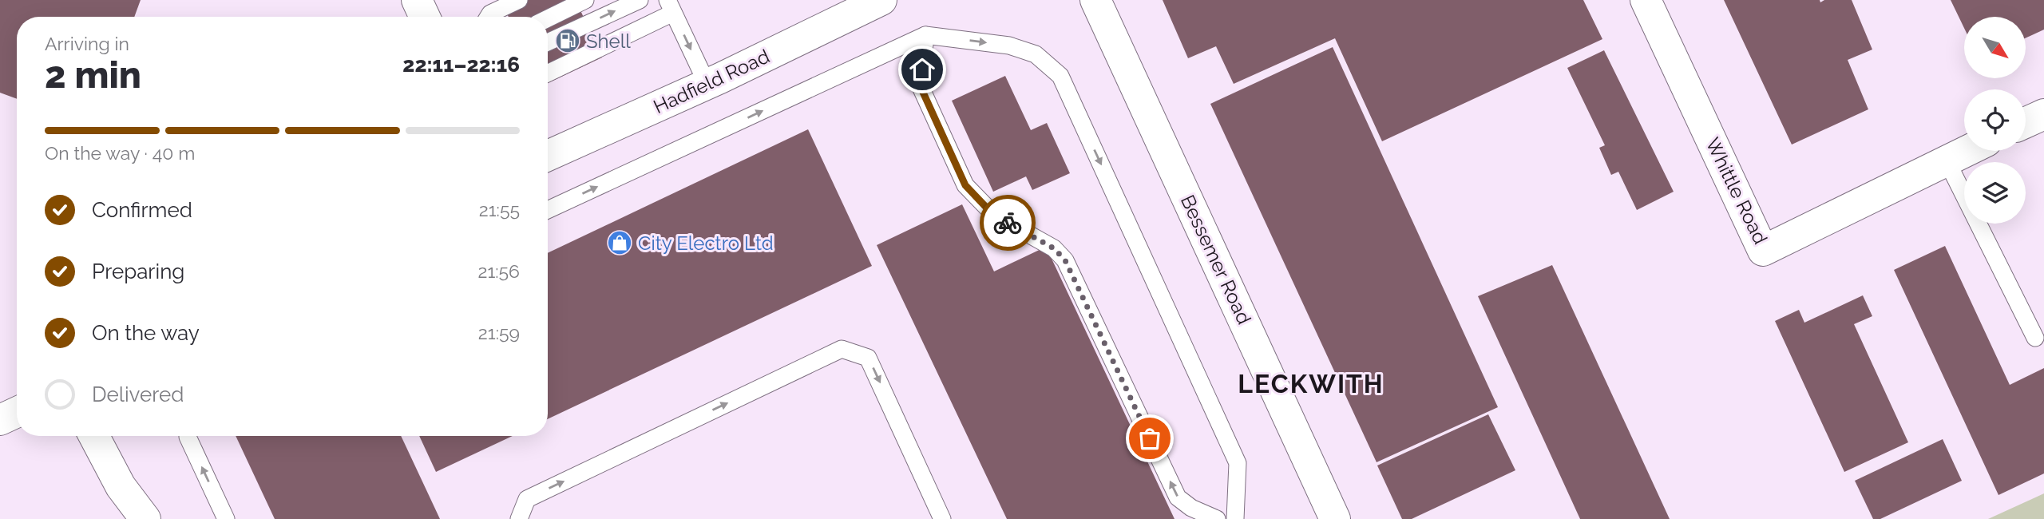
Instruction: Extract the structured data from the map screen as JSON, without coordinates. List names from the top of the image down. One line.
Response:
{"streets":{"street":["Hadfield Road","Whittle Road","Bessemer Road"]},"districts":["LECKWITH"],"places":{"fuel station":["Shell"],"shop":["City Electro Ltd"]},"north":"bottom right","page":{"heading":["2 min","Arriving in","22:11–22:16"],"bar":"On the way · 40 m","list":[["Confirmed","21:55"],["Preparing","21:56"],["On the way","21:59"],"Delivered"]}}
